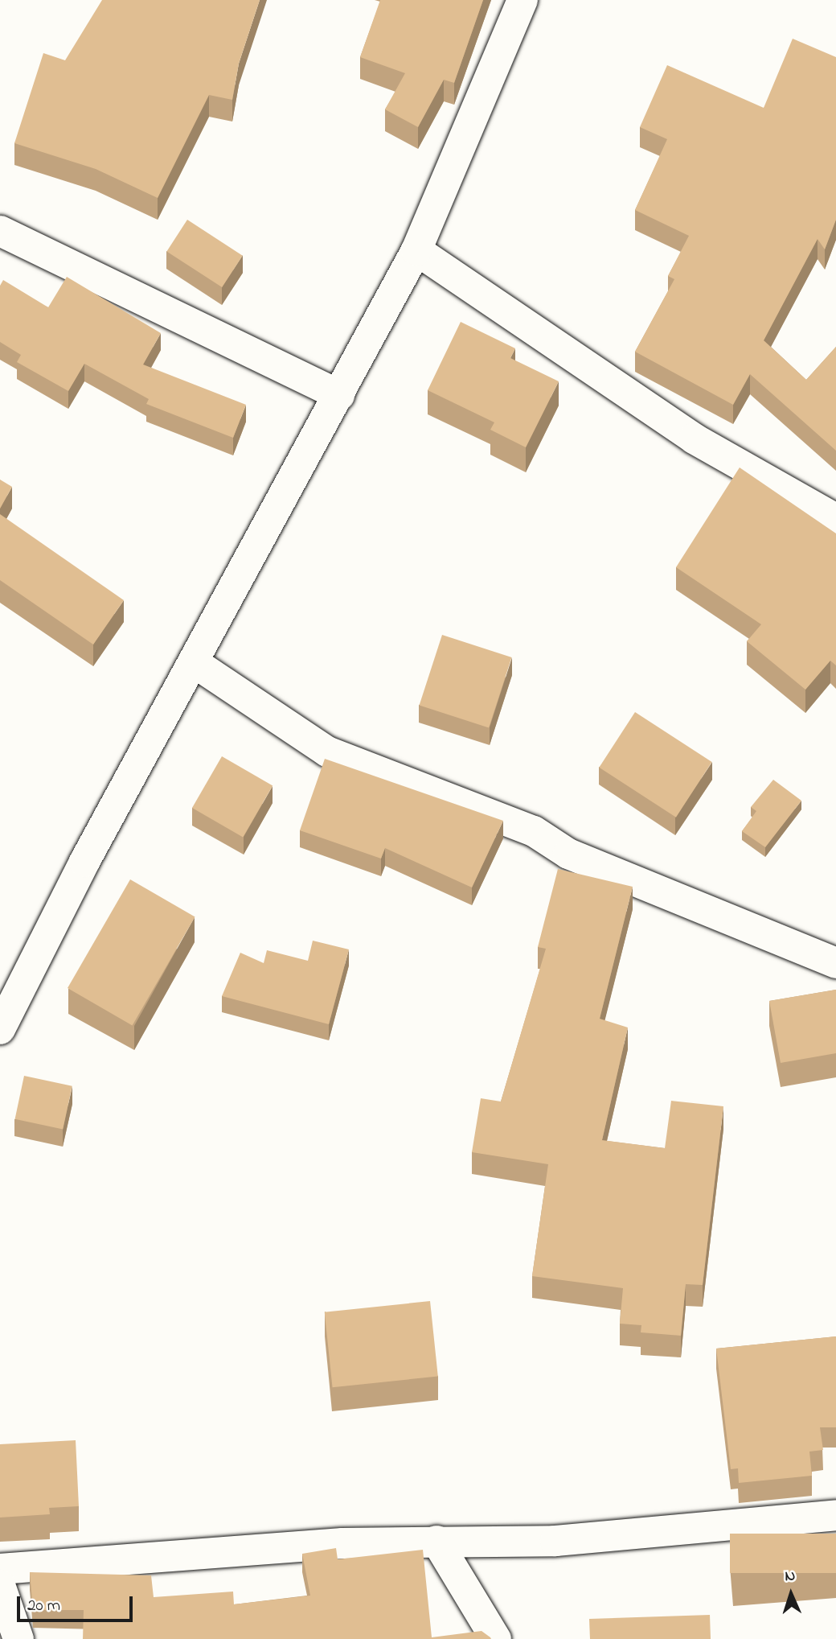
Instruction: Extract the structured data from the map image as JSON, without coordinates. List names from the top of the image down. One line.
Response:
{"scale_bar":"20 m","north":"top"}
